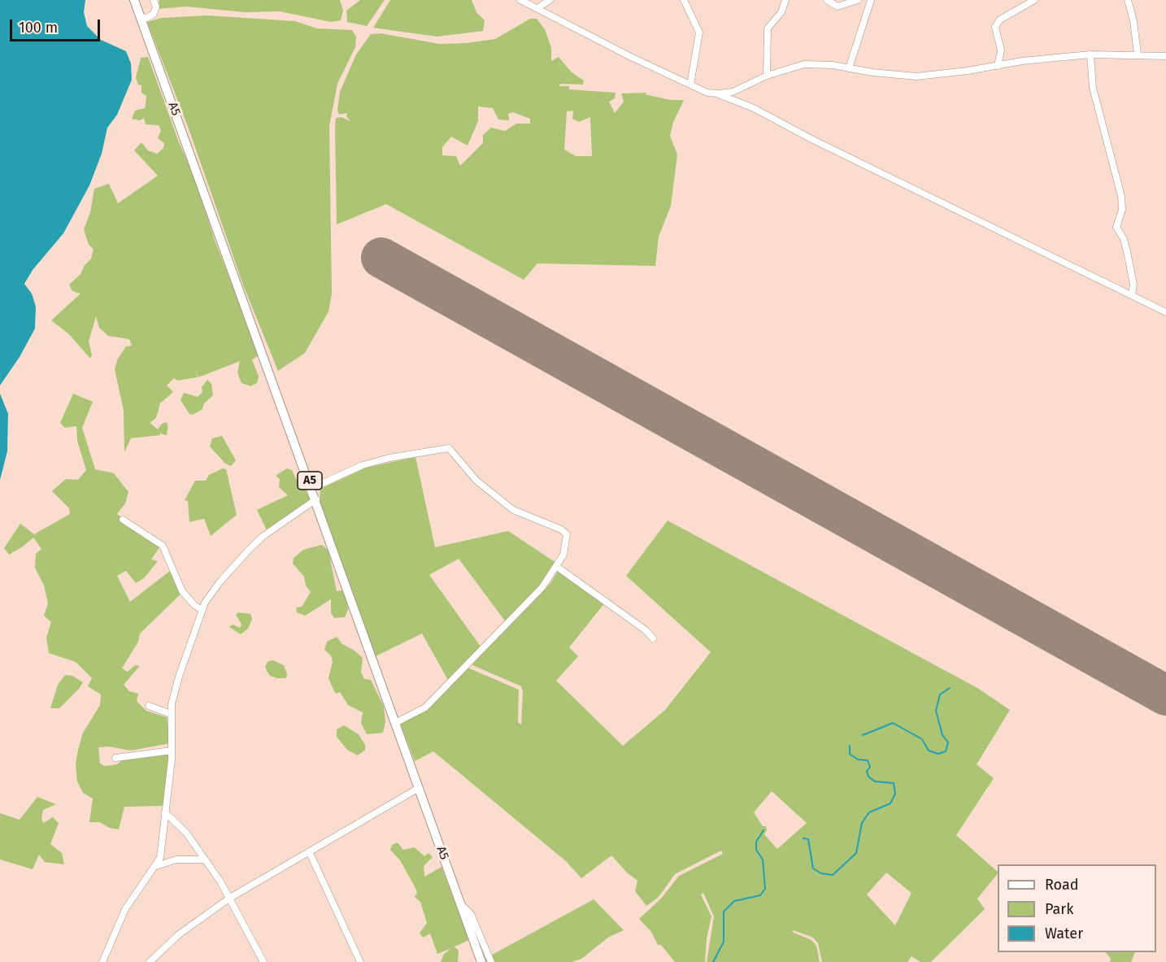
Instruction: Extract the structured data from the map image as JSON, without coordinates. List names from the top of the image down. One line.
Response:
{"streets":{"highway":["A5"]},"legend":["Road","Park","Water"],"scale_bar":"100 m"}
